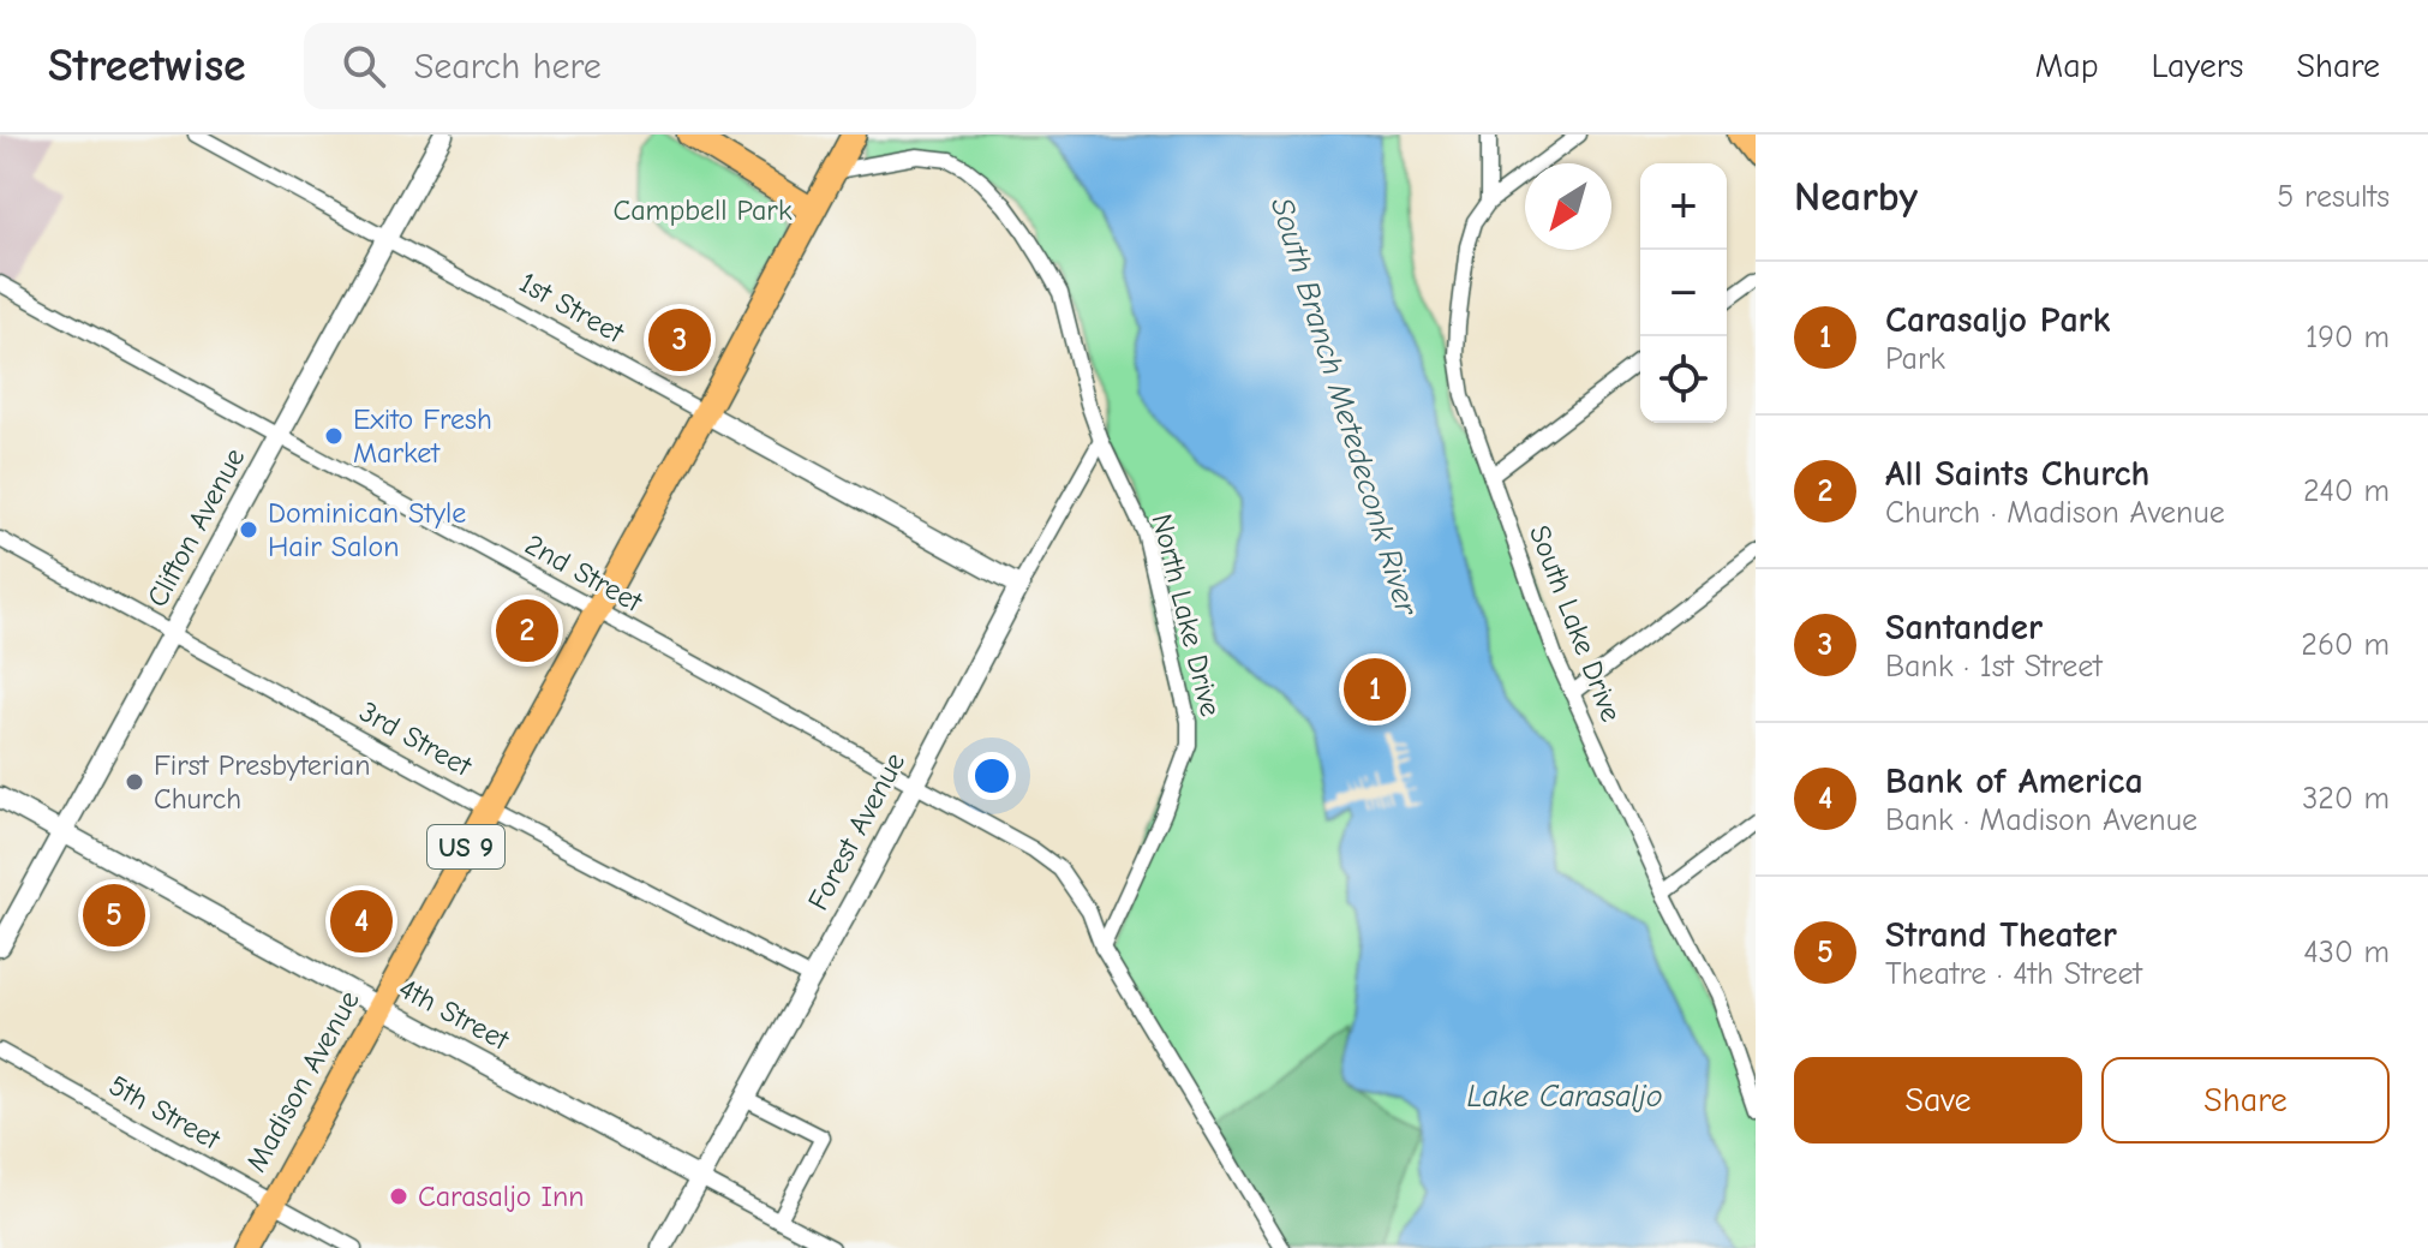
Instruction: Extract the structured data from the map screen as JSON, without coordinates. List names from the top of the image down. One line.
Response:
{"streets":{"main road":["US 9","Madison Avenue"],"street":["1st Street","Clifton Avenue","2nd Street","North Lake Drive","South Lake Drive","3rd Street","Forest Avenue","4th Street","5th Street"]},"crossings":[["1st Street","Clifton Avenue"],["1st Street","Forest Avenue"],["1st Street","Madison Avenue"],["Clifton Avenue","2nd Street"],["Clifton Avenue","3rd Street"],["Clifton Avenue","4th Street"],["2nd Street","North Lake Drive"],["2nd Street","Forest Avenue"],["2nd Street","Madison Avenue"],["North Lake Drive","Forest Avenue"],["North Lake Drive","Madison Avenue"],["3rd Street","Forest Avenue"],["3rd Street","Madison Avenue"],["Forest Avenue","4th Street"],["4th Street","Madison Avenue"],["Madison Avenue","5th Street"]],"water":["South Branch Metedeconk River","Lake Carasaljo"],"parks":["Campbell Park"],"places":["Exito Fresh Market","Dominican Style Hair Salon","First Presbyterian Church","Carasaljo Inn"],"north":"bottom left","page":{"header":"Streetwise","search":"Search here","nav":["Map","Layers","Share"],"heading":["Nearby","5 results"],"map_buttons":["+","−"],"list":[{"mark":"1","name":"Carasaljo Park","note":"Park","value":"190 m"},{"mark":"2","name":"All Saints Church","note":"Church · Madison Avenue","value":"240 m"},{"mark":"3","name":"Santander","note":"Bank · 1st Street","value":"260 m"},{"mark":"4","name":"Bank of America","note":"Bank · Madison Avenue","value":"320 m"},{"mark":"5","name":"Strand Theater","note":"Theatre · 4th Street","value":"430 m"}],"pins":["3","2","1","5","4"],"buttons":["Save","Share"]}}
